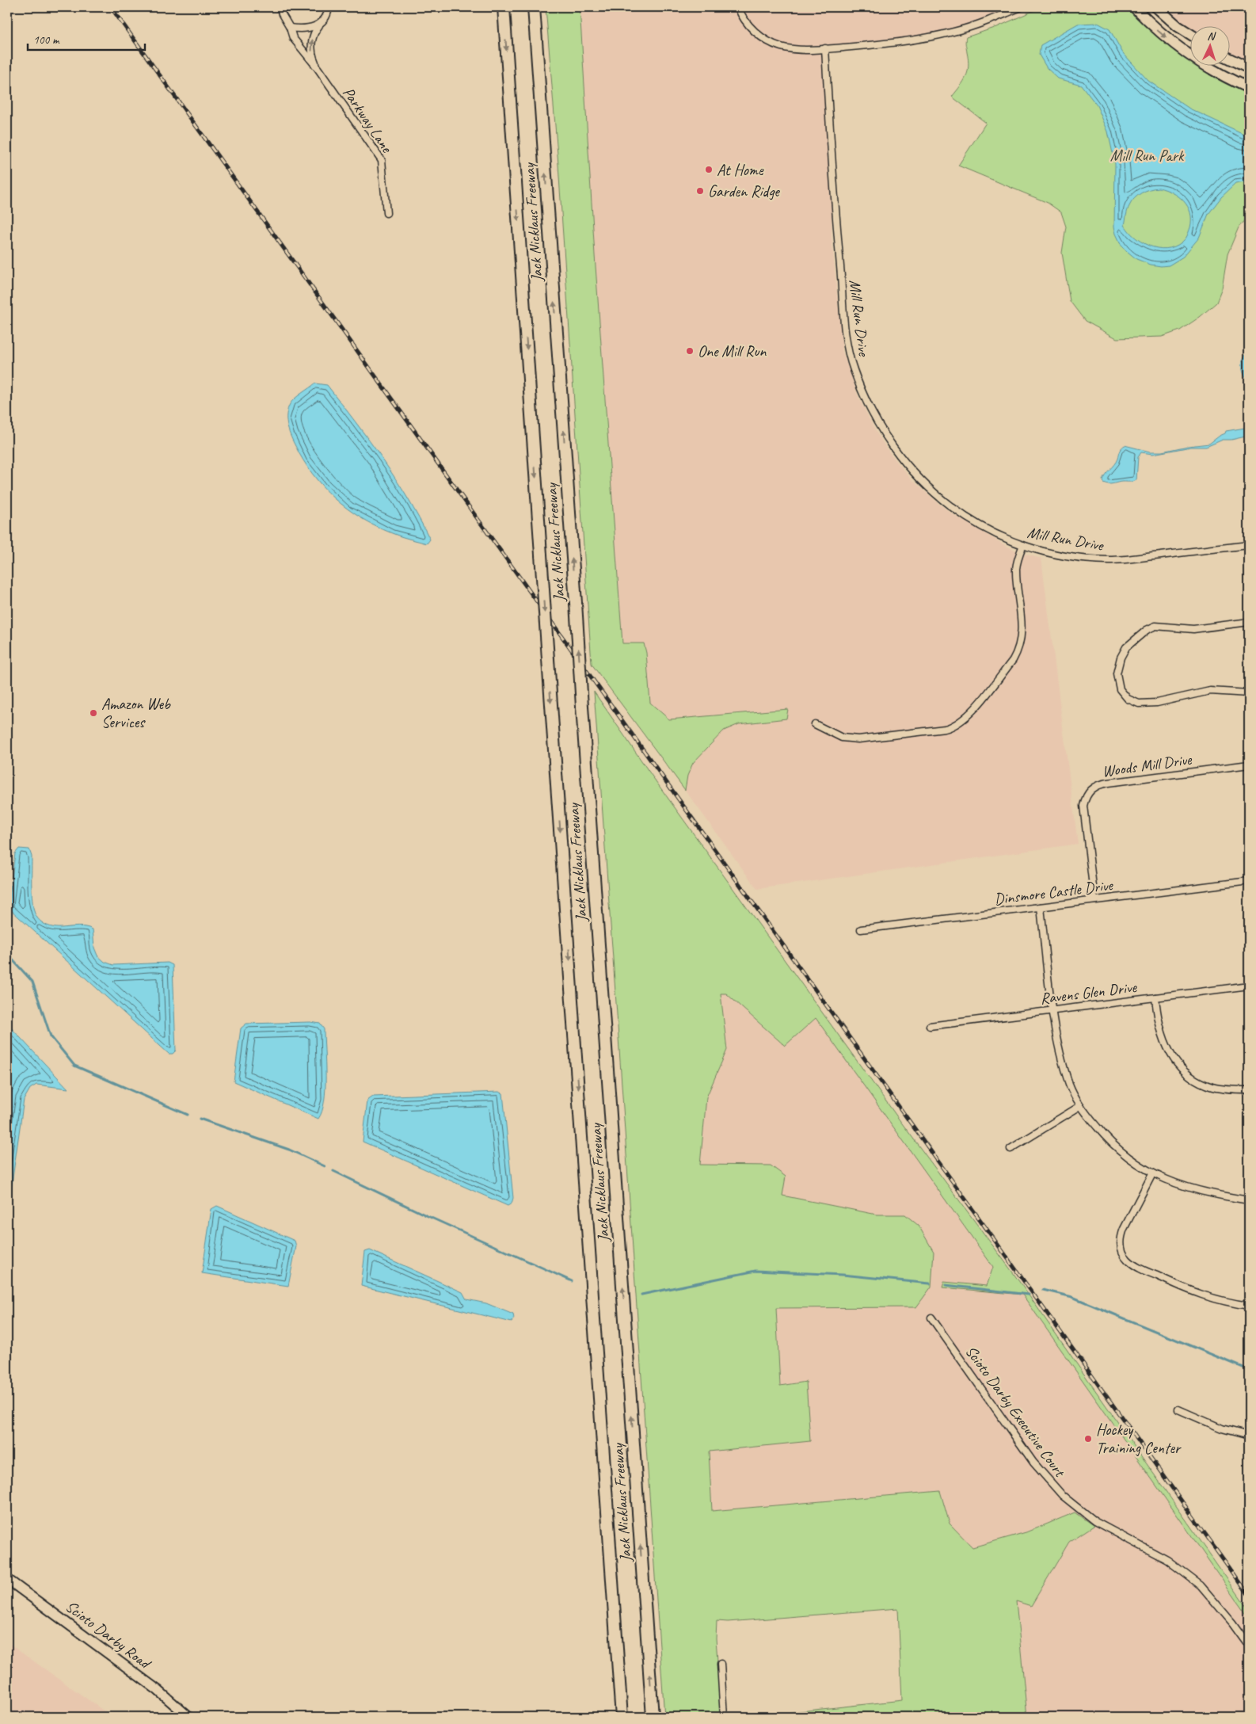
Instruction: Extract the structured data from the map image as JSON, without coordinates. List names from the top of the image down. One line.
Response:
{"streets":{"highway":["Jack Nicklaus Freeway"],"main road":["Scioto Darby Road"],"street":["Parkway Lane","Mill Run Drive","Woods Mill Drive","Dinsmore Castle Drive","Ravens Glen Drive","Scioto Darby Executive Court"]},"crossings":[["Woods Mill Drive","Dinsmore Castle Drive"]],"parks":["Mill Run Park"],"places":["At Home","Garden Ridge","One Mill Run","Amazon Web Services","Hockey Training Center"],"scale_bar":"100 m","north":"top"}
